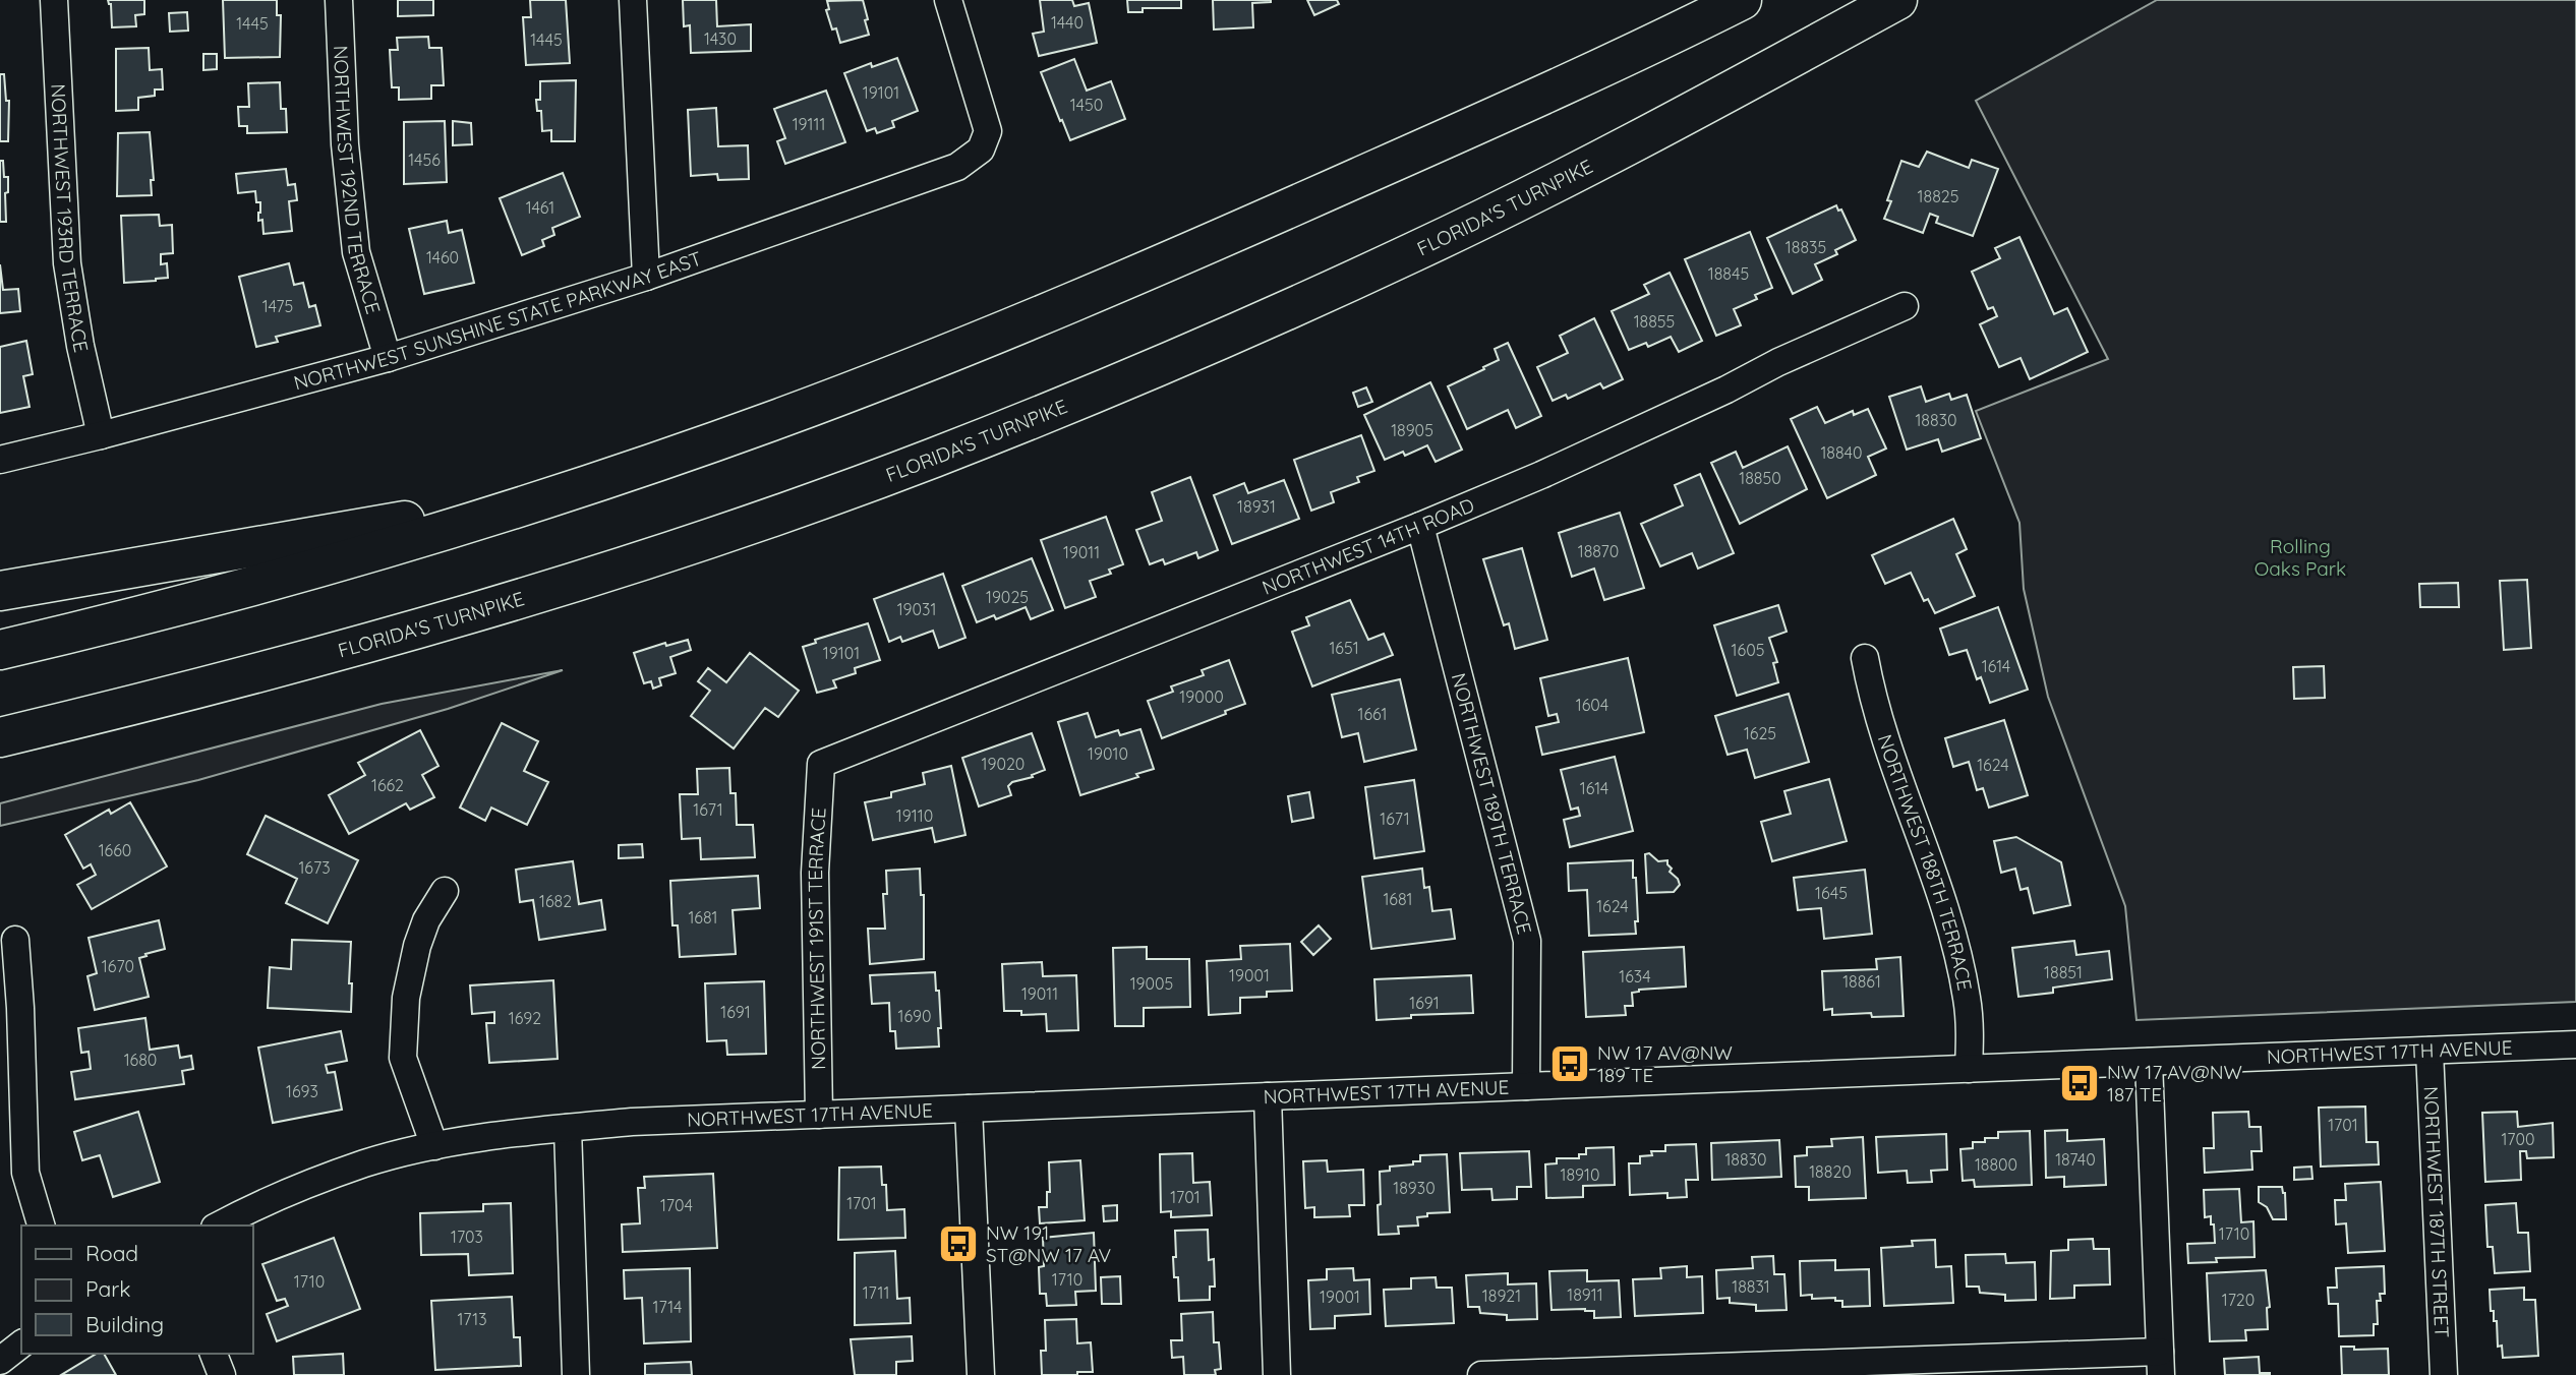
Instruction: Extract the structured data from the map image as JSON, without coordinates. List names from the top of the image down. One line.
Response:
{"streets":{"highway":["FLORIDA'S TURNPIKE"],"street":["NORTHWEST 192ND TERRACE","NORTHWEST 193RD TERRACE","NORTHWEST SUNSHINE STATE PARKWAY EAST","NORTHWEST 14TH ROAD","NORTHWEST 189TH TERRACE","NORTHWEST 188TH TERRACE","NORTHWEST 191ST TERRACE","NORTHWEST 17TH AVENUE","NORTHWEST 187TH STREET"]},"crossings":[["NORTHWEST 192ND TERRACE","NORTHWEST SUNSHINE STATE PARKWAY EAST"],["NORTHWEST 193RD TERRACE","NORTHWEST SUNSHINE STATE PARKWAY EAST"],["NORTHWEST 14TH ROAD","NORTHWEST 189TH TERRACE"],["NORTHWEST 14TH ROAD","NORTHWEST 191ST TERRACE"],["NORTHWEST 189TH TERRACE","NORTHWEST 17TH AVENUE"],["NORTHWEST 188TH TERRACE","NORTHWEST 17TH AVENUE"],["NORTHWEST 191ST TERRACE","NORTHWEST 17TH AVENUE"],["NORTHWEST 17TH AVENUE","NORTHWEST 187TH STREET"]],"parks":["Rolling Oaks Park"],"places":{"bus stop":["NW 17 AV@NW 189 TE","NW 17 AV@NW 187 TE","NW 191 ST@NW 17 AV"]},"house_numbers":["1440","1445","1430","1445","19101","1450","19111","1456","18825","1461","18835","1460","18845","1475","18855","18830","18905","18840","18850","18931","18870","19011","19025","19031","1651","1605","19101","1614","19000","1604","1661","1625","19010","19020","1624","1662","1614","1671","19110","1671","1660","1673","1645","1681","1682","1624","1681","1670","18851","19001","1634","18861","19005","19011","1691","1691","1690","1692","1680","1693","1701","1700","18830","18740","18800","18820","18910","18930","1701","1701","1704","1710","1703","1710","1710","18831","1711","18911","18921","19001","1720","1714","1713"],"legend":["Road","Park","Building"]}
